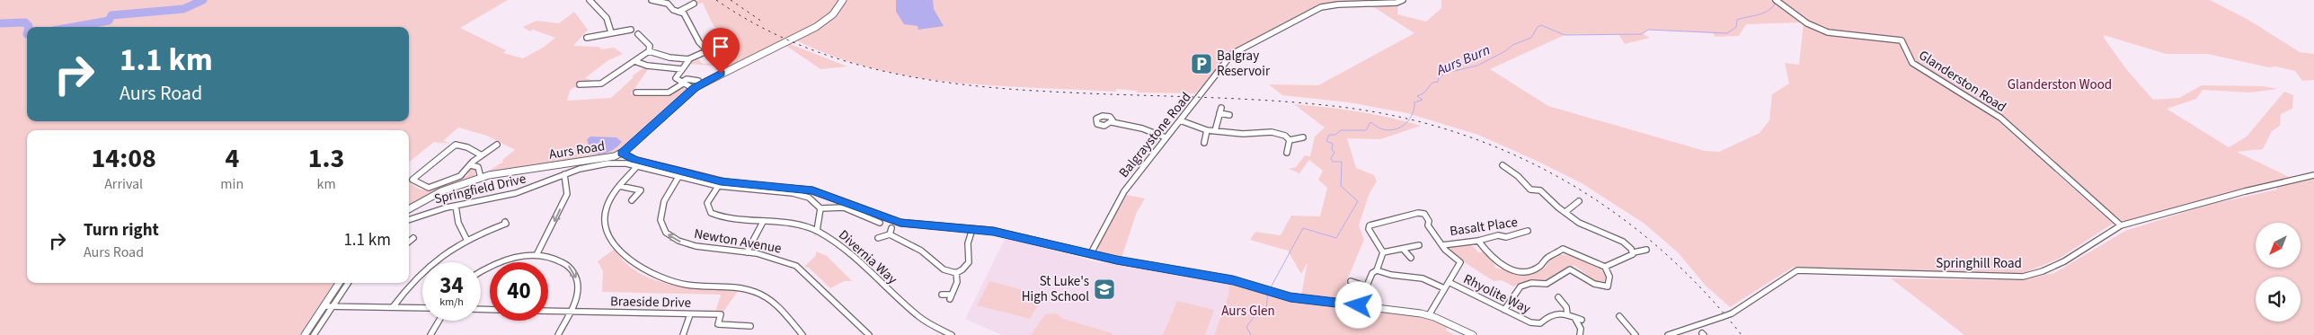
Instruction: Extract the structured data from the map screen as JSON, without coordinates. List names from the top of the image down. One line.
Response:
{"streets":{"street":["Glanderston Road","Balgraystone Road","Aurs Road","Springfield Drive","Basalt Place","Newton Avenue","Divernia Way","Springhill Road","Rhyolite Way","Braeside Drive"]},"crossings":[["Glanderston Road","Springhill Road"],["Springfield Drive","Newton Avenue"],["Springfield Drive","Divernia Way"]],"water":["Aurs Burn"],"parks":["Glanderston Wood","Aurs Glen"],"places":{"parking":["Balgray Reservoir"],"school or university":["St Luke's High School"]},"north":"bottom left","page":{"turn":["1.1 km","Aurs Road"],"eta":["14:08","Arrival","4","min","1.3","km"],"list":[{"name":"Turn right","note":"Aurs Road","value":"1.1 km"}],"speed":"34 km/h","limit":"40"}}
